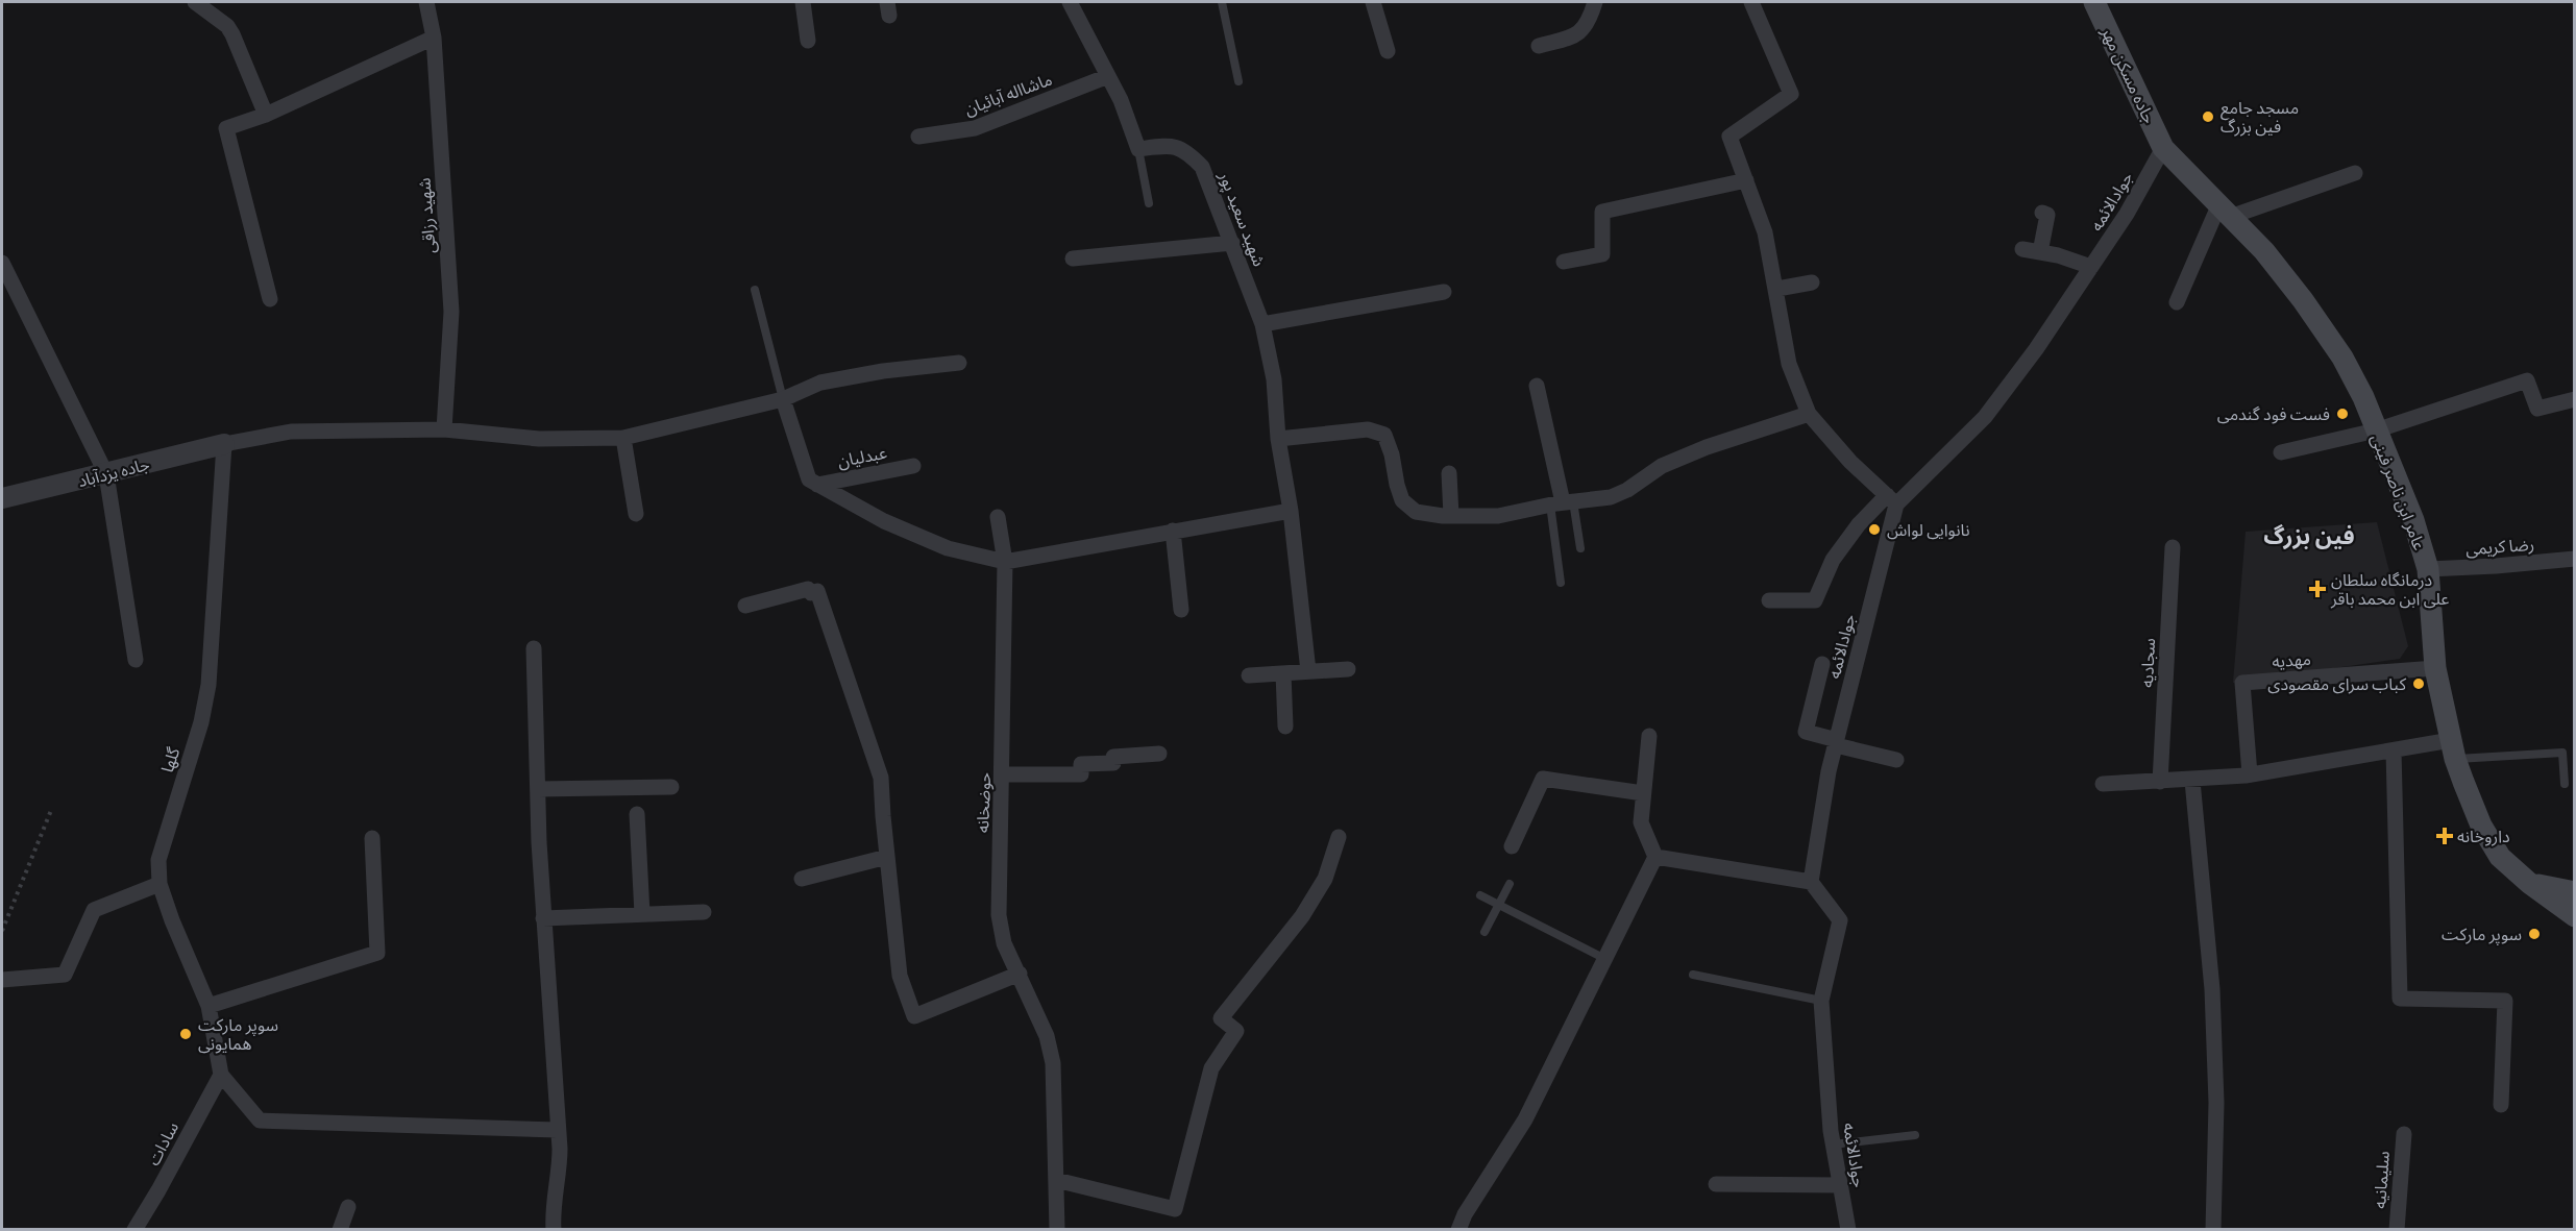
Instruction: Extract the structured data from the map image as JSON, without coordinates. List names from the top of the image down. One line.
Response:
{"streets":{"main road":["جاده مسکن مهر","عامر ابن ناصر فینی"],"street":["ماشااله آبائیان","جوادالائمه","شهید رزاقی","شهید سعید پور","عبدلیان","جاده یزدآباد","رضا کریمی","مهدیه","سجادیه","گلها","حوضخانه","سادات","سلیمانیه"]},"crossings":[["جاده مسکن مهر","جوادالائمه"],["جاده مسکن مهر","عامر ابن ناصر فینی"],["جوادالائمه","عامر ابن ناصر فینی"],["جاده یزدآباد","گلها"],["عامر ابن ناصر فینی","رضا کریمی"],["عامر ابن ناصر فینی","مهدیه"],["گلها","سادات"]],"districts":["فین بزرگ"],"places":{"other":["مسجد جامع فین بزرگ","فست فود گندمی","نانوایی لواش","کباب سرای مقصودی","سوپر مارکت","سوپر مارکت همایونی"],"health":["درمانگاه سلطان علی ابن محمد باقر","داروخانه"]}}
